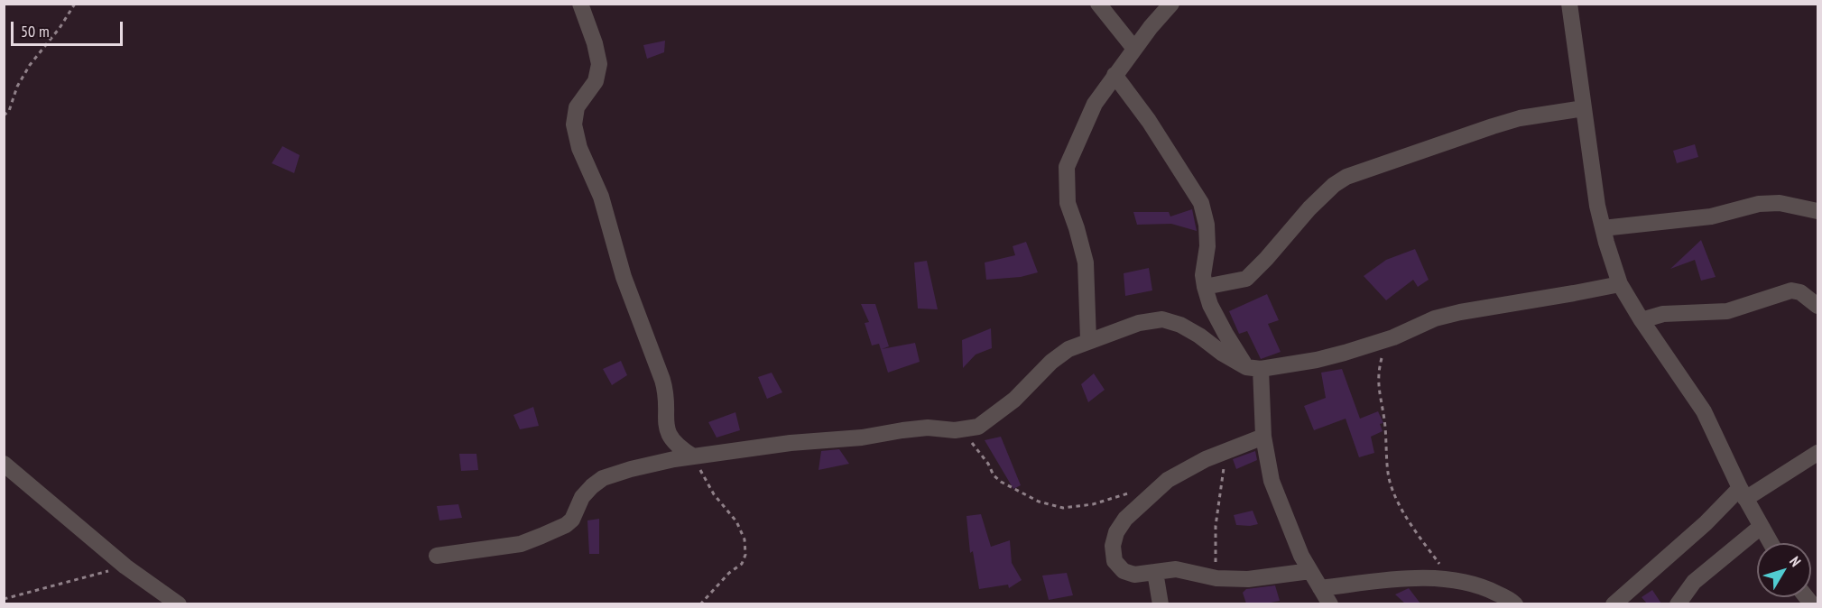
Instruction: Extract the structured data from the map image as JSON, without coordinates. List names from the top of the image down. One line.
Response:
{"scale_bar":"50 m","north":"top right"}
